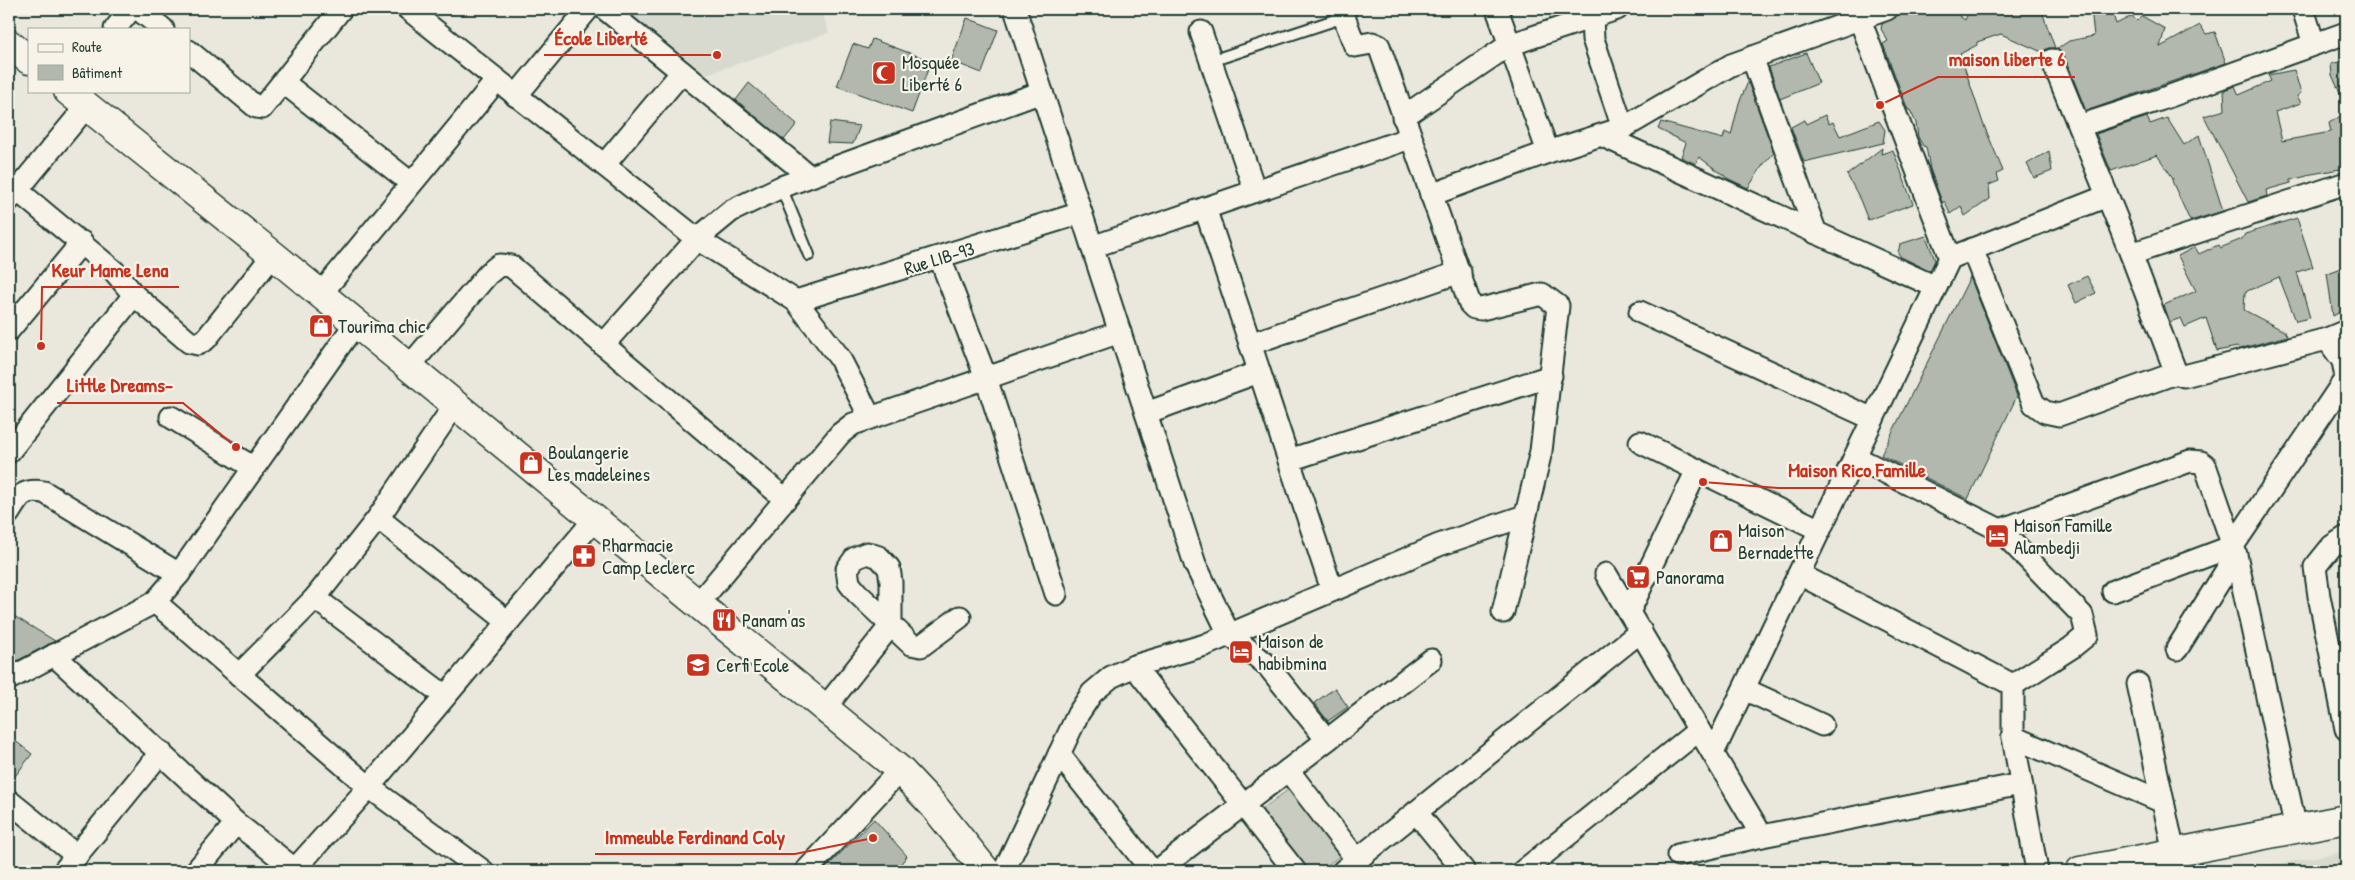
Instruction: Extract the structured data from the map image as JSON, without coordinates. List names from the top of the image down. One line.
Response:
{"streets":{"street":["Rue LIB-93"]},"places":{"other":["École Liberté","maison liberte 6","Keur Mame Lena","Little Dreams-","Maison Rico Famille","Immeuble Ferdinand Coly"],"mosque":["Mosquée Liberté 6"],"shop":["Tourima chic","Boulangerie Les madeleines","Maison Bernadette"],"hotel":["Maison Famille Alambedji","Maison de habibmina"],"pharmacy":["Pharmacie Camp Leclerc"],"supermarket":["Panorama"],"restaurant":["Panam'as"],"school or university":["Cerfi Ecole"]},"legend":["Route","Bâtiment"]}
